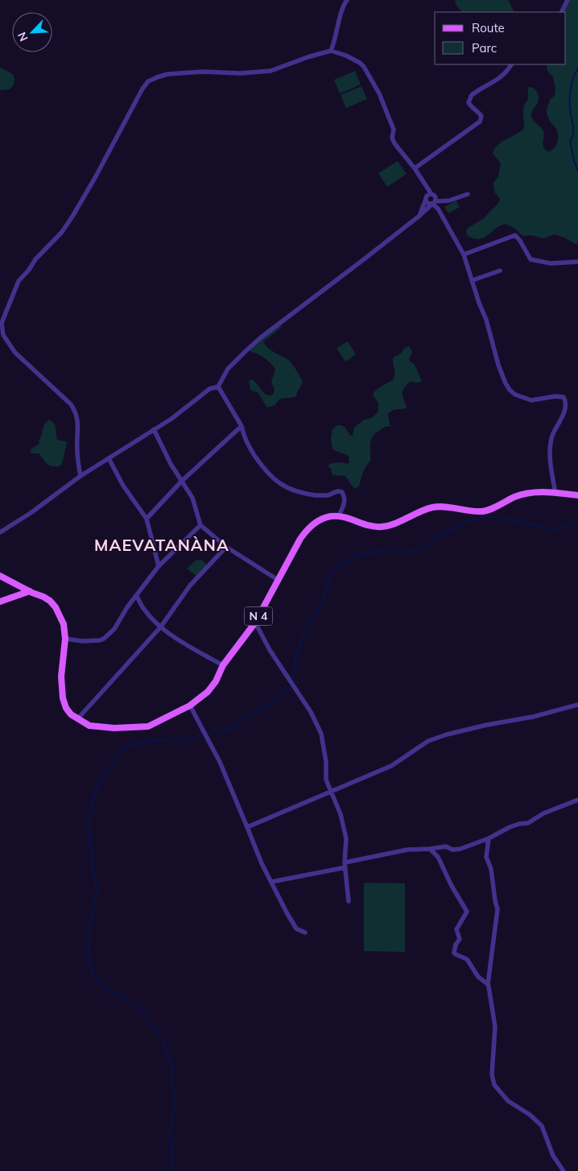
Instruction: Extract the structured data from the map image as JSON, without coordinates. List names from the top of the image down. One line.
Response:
{"streets":{"main road":["N 4"]},"districts":["MAEVATANÀNA"],"legend":["Route","Parc"],"north":"bottom left"}
